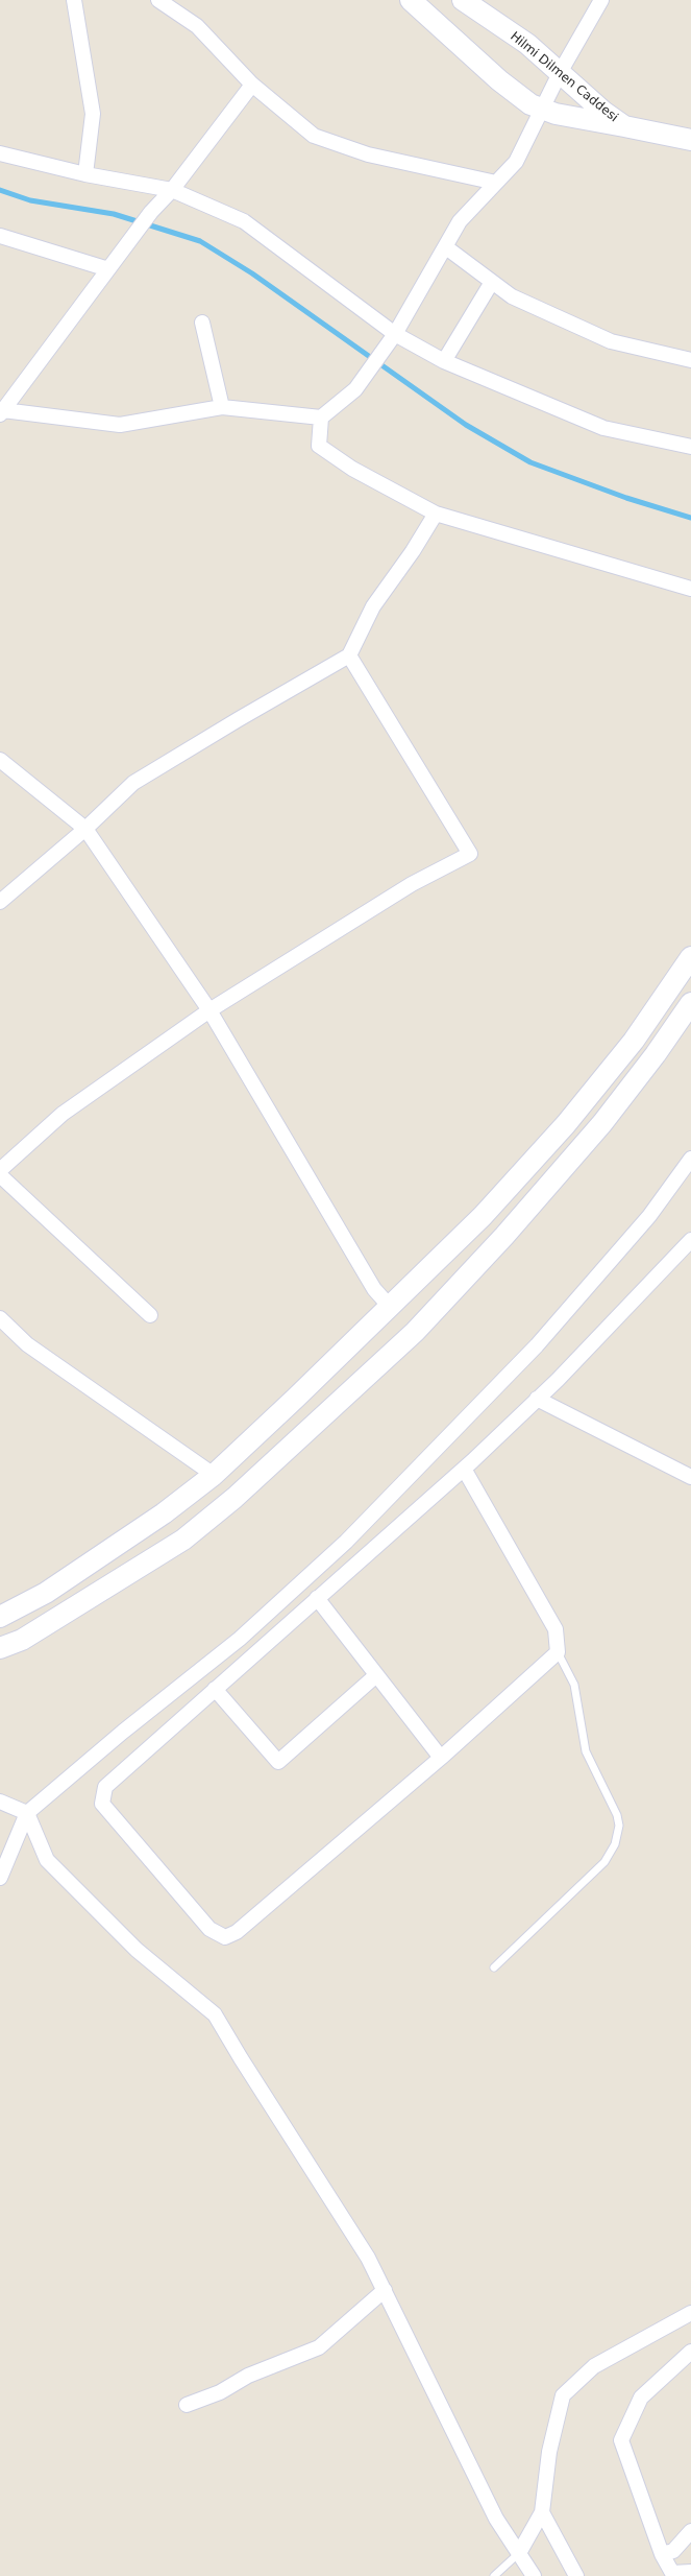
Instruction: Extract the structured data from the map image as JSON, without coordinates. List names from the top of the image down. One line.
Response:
{"streets":{"street":["Hilmi Dilmen Caddesi"]}}
